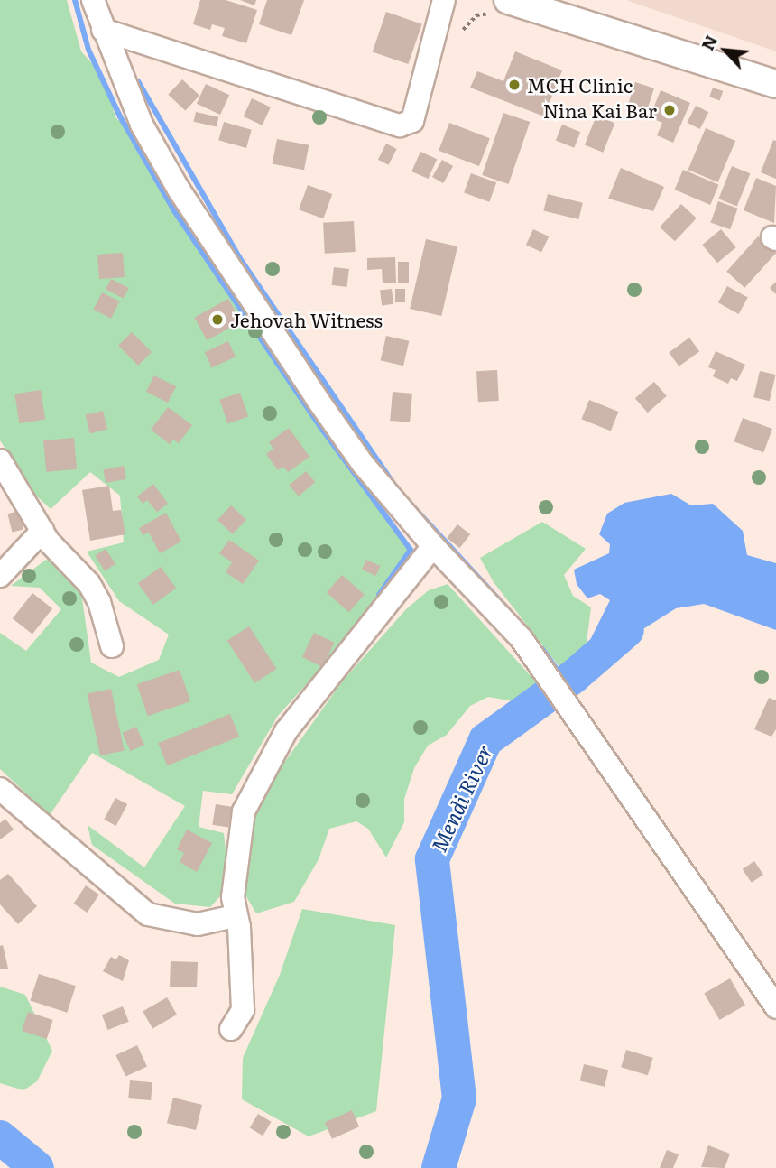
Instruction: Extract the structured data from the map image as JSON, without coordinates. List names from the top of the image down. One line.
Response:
{"water":["Mendi River"],"places":["MCH Clinic","Nina Kai Bar","Jehovah Witness"],"north":"top left"}
